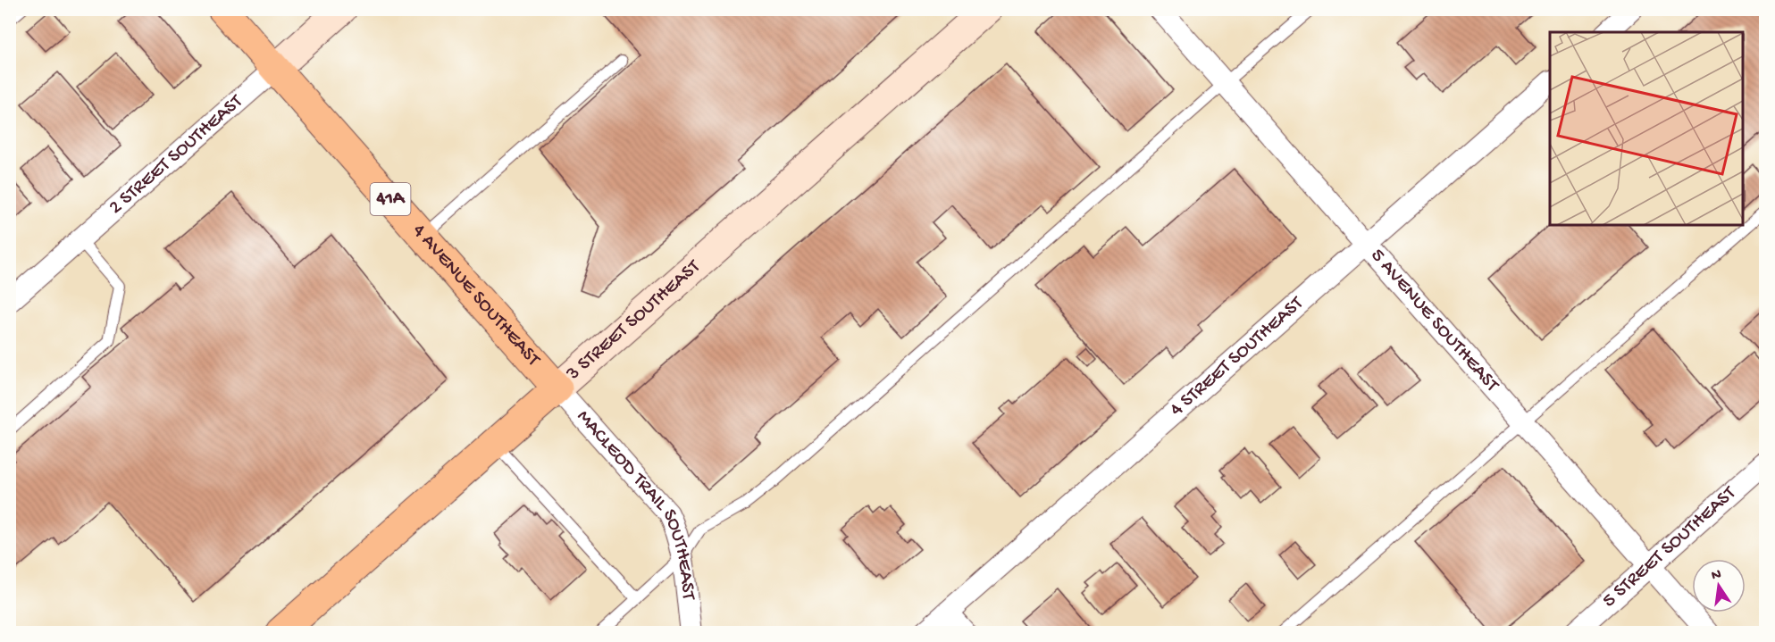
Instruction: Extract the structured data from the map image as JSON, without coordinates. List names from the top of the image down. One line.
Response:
{"streets":{"main road":["41A","4 AVENUE SOUTHEAST","3 STREET SOUTHEAST"],"street":["2 STREET SOUTHEAST","5 AVENUE SOUTHEAST","4 STREET SOUTHEAST","MACLEOD TRAIL SOUTHEAST","5 STREET SOUTHEAST"]},"crossings":[["2 STREET SOUTHEAST","4 AVENUE SOUTHEAST"],["4 AVENUE SOUTHEAST","3 STREET SOUTHEAST"],["4 AVENUE SOUTHEAST","MACLEOD TRAIL SOUTHEAST"],["3 STREET SOUTHEAST","MACLEOD TRAIL SOUTHEAST"],["5 AVENUE SOUTHEAST","4 STREET SOUTHEAST"],["5 AVENUE SOUTHEAST","5 STREET SOUTHEAST"]],"north":"top"}
